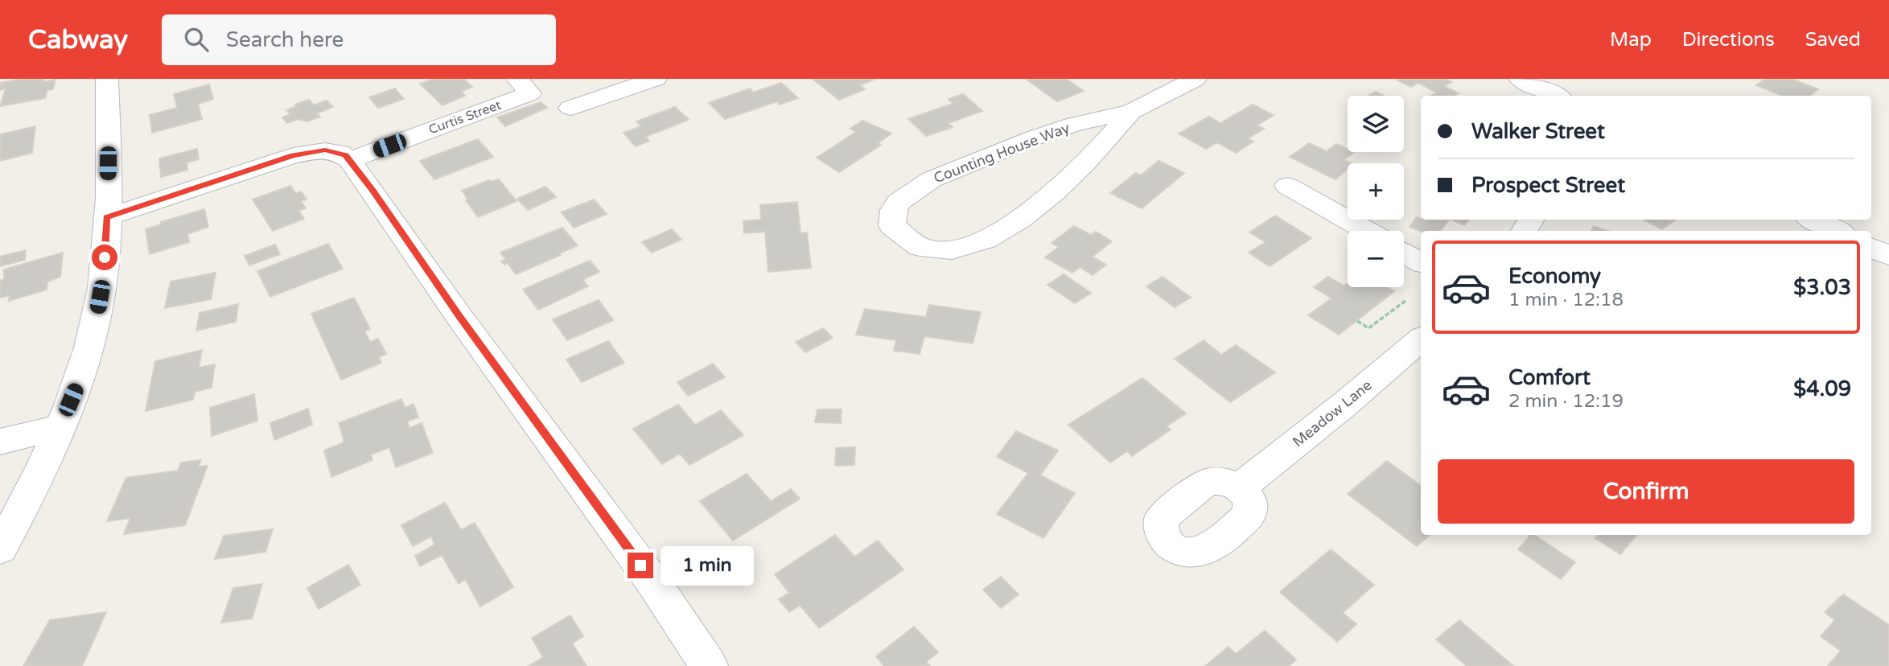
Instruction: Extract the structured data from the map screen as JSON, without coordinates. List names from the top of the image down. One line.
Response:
{"streets":{"street":["Curtis Street","Counting House Way","Meadow Lane"]},"page":{"header":"Cabway","search":"Search here","nav":["Map","Directions","Saved"],"map_buttons":["+","−"],"banner":["Walker Street","Prospect Street"],"list":[{"name":"Economy","note":"1 min · 12:18","value":"$3.03"},{"name":"Comfort","note":"2 min · 12:19","value":"$4.09"}],"buttons":"Confirm","bubble":"1 min"}}
